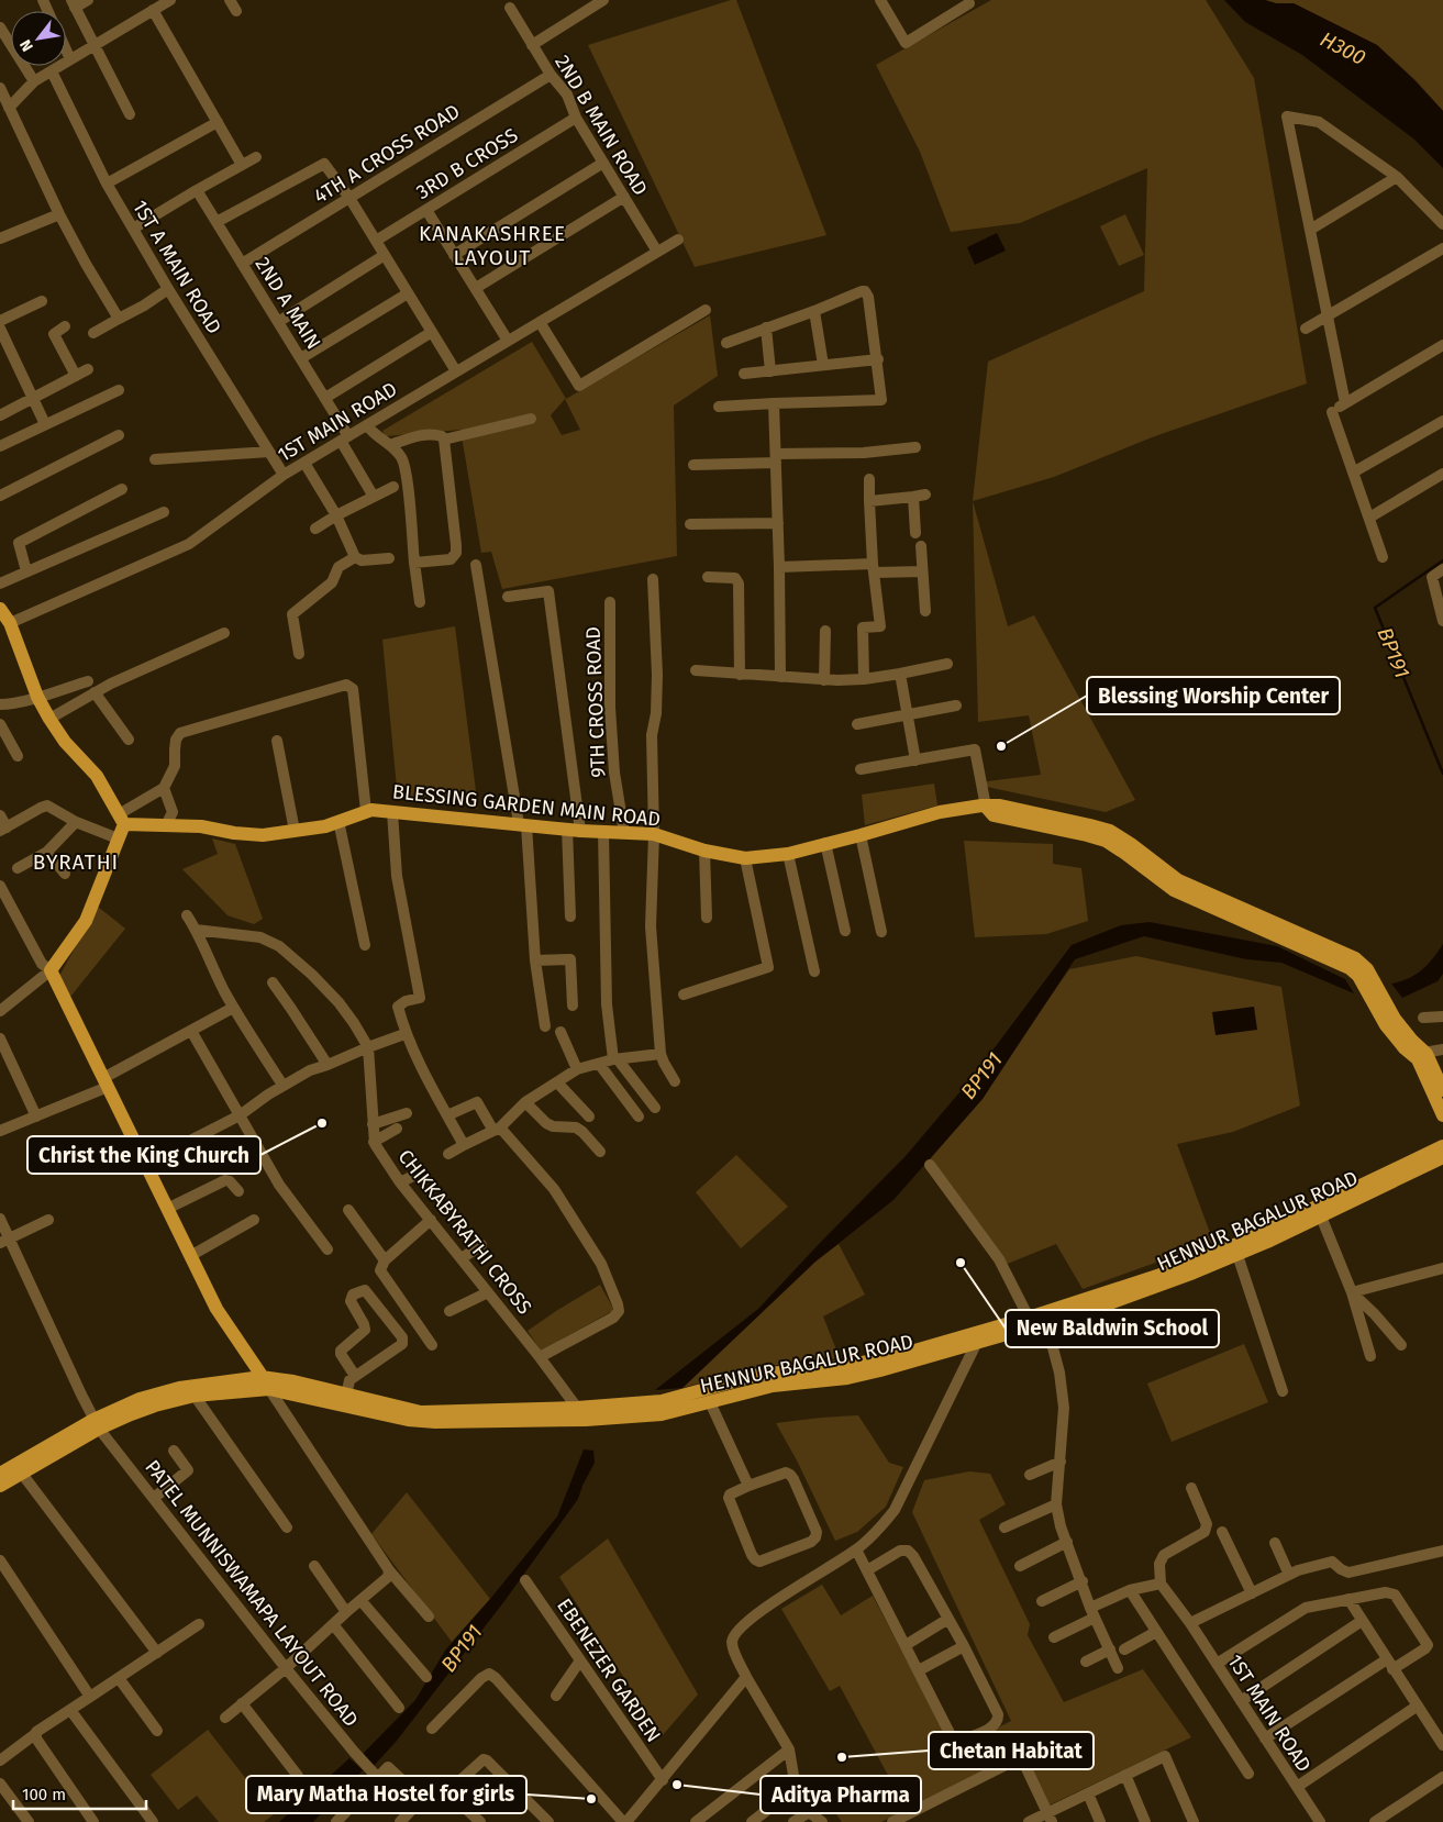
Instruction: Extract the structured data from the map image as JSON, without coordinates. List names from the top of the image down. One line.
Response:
{"streets":{"main road":["BLESSING GARDEN MAIN ROAD","HENNUR BAGALUR ROAD"],"street":["2ND B MAIN ROAD","4TH A CROSS ROAD","3RD B CROSS","1ST A MAIN ROAD","2ND A MAIN","1ST MAIN ROAD","9TH CROSS ROAD","CHIKKABYRATHI CROSS","PATEL MUNNISWAMAPA LAYOUT ROAD","EBENEZER GARDEN"]},"crossings":[["2ND B MAIN ROAD","4TH A CROSS ROAD"],["2ND B MAIN ROAD","3RD B CROSS"],["2ND B MAIN ROAD","1ST MAIN ROAD"],["4TH A CROSS ROAD","2ND A MAIN"],["1ST A MAIN ROAD","1ST MAIN ROAD"],["2ND A MAIN","1ST MAIN ROAD"],["9TH CROSS ROAD","BLESSING GARDEN MAIN ROAD"],["HENNUR BAGALUR ROAD","CHIKKABYRATHI CROSS"],["HENNUR BAGALUR ROAD","PATEL MUNNISWAMAPA LAYOUT ROAD"]],"districts":["KANAKASHREE LAYOUT","BYRATHI"],"water":["H300","BP191"],"places":["Blessing Worship Center","Christ the King Church","New Baldwin School","Chetan Habitat","Aditya Pharma","Mary Matha Hostel for girls"],"scale_bar":"100 m","north":"bottom left"}
